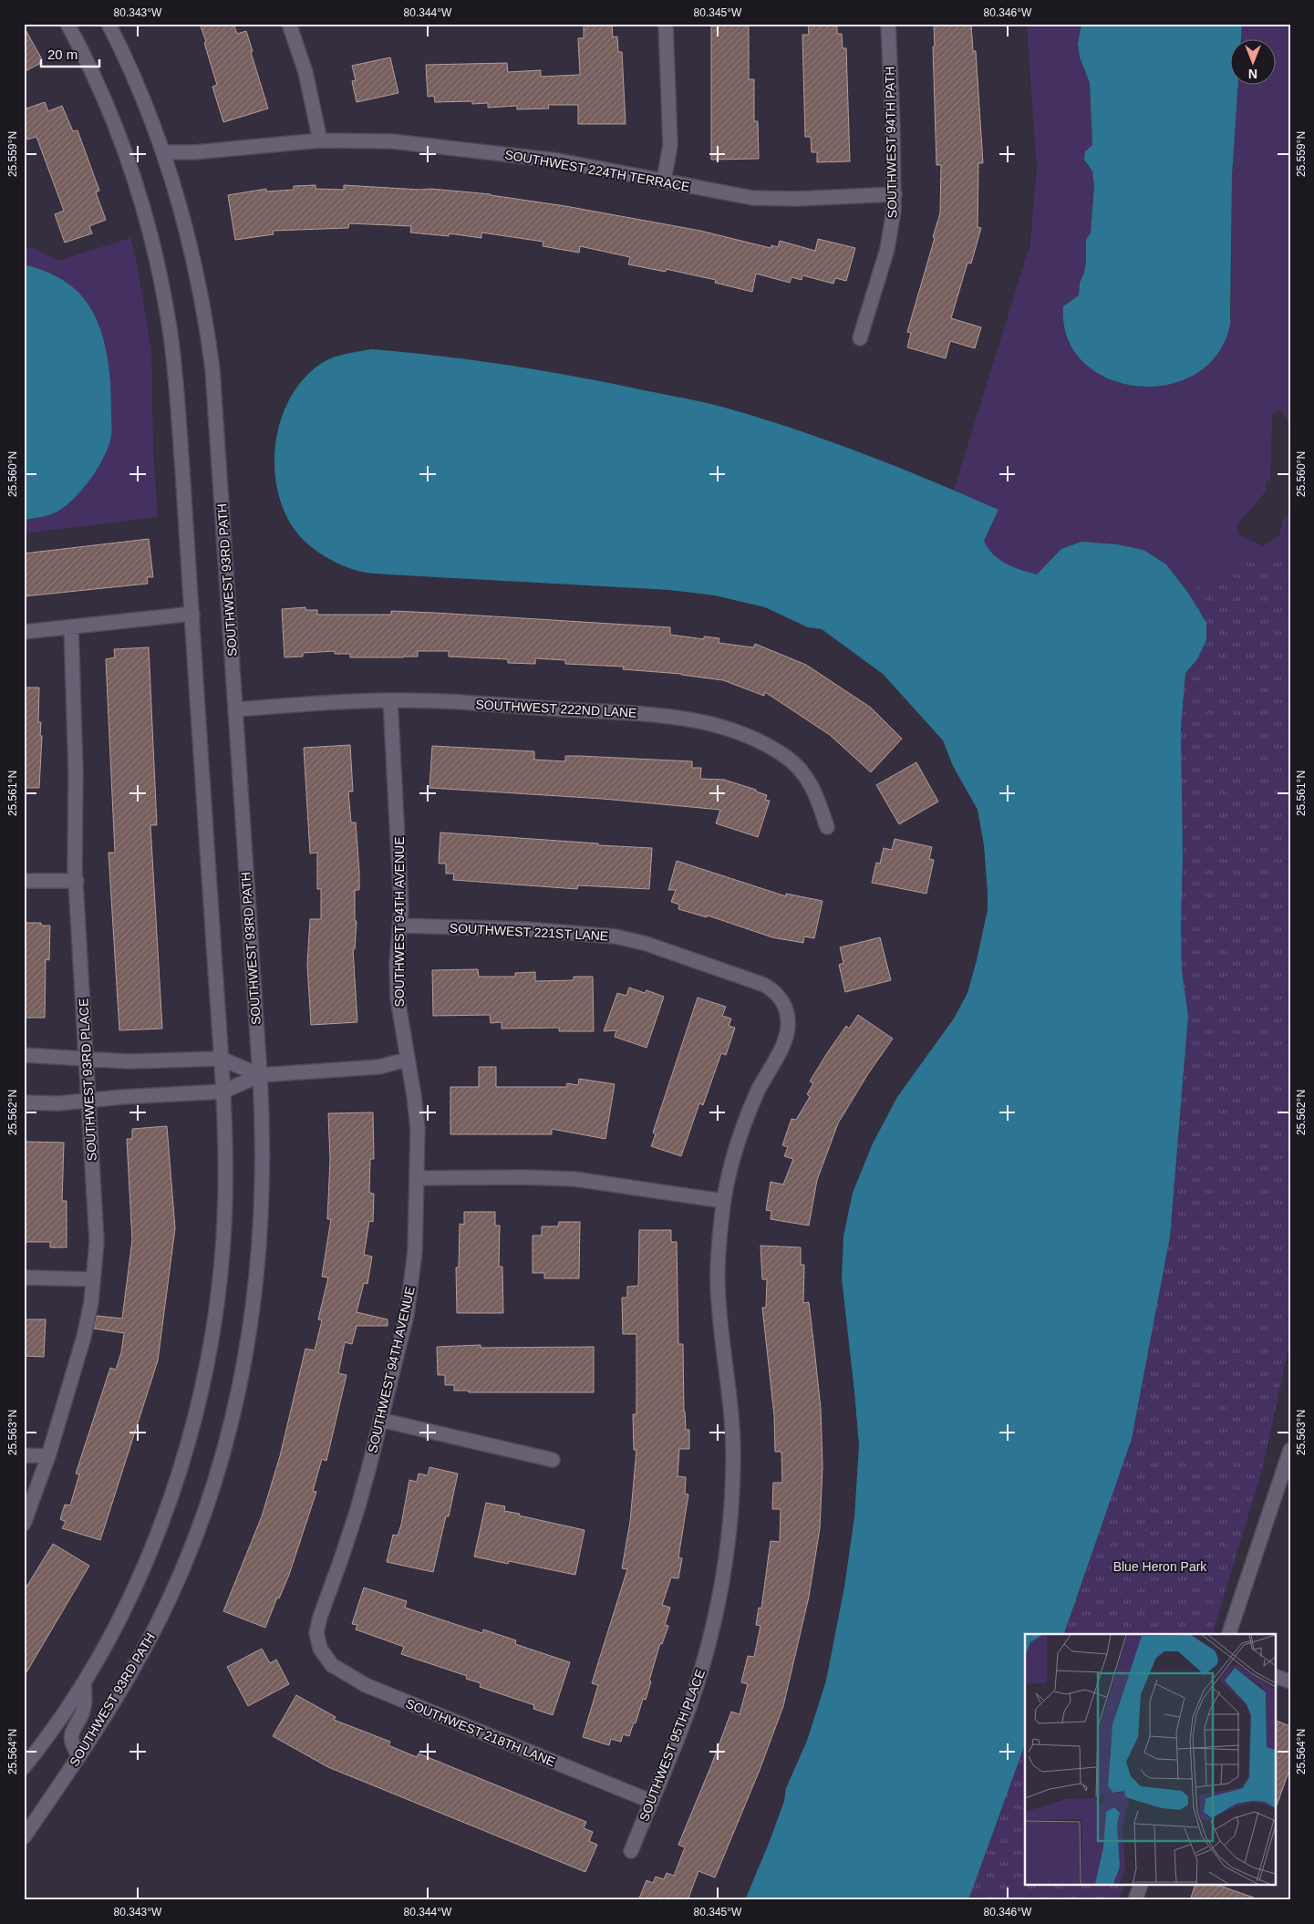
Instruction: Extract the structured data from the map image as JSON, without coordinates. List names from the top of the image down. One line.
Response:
{"streets":{"street":["SOUTHWEST 94TH PATH","SOUTHWEST 224TH TERRACE","SOUTHWEST 93RD PATH","SOUTHWEST 222ND LANE","SOUTHWEST 94TH AVENUE","SOUTHWEST 221ST LANE","SOUTHWEST 93RD PLACE","SOUTHWEST 218TH LANE","SOUTHWEST 95TH PLACE"]},"crossings":[["SOUTHWEST 94TH PATH","SOUTHWEST 224TH TERRACE"],["SOUTHWEST 224TH TERRACE","SOUTHWEST 93RD PATH"],["SOUTHWEST 93RD PATH","SOUTHWEST 222ND LANE"],["SOUTHWEST 222ND LANE","SOUTHWEST 94TH AVENUE"],["SOUTHWEST 94TH AVENUE","SOUTHWEST 221ST LANE"],["SOUTHWEST 94TH AVENUE","SOUTHWEST 218TH LANE"],["SOUTHWEST 221ST LANE","SOUTHWEST 95TH PLACE"],["SOUTHWEST 218TH LANE","SOUTHWEST 95TH PLACE"]],"parks":["Blue Heron Park"],"scale_bar":"20 m","north":"bottom","coordinates":["80.343°W","80.344°W","80.345°W","80.346°W","25.559°N","25.560°N","25.561°N","25.562°N","25.563°N","25.564°N"]}
